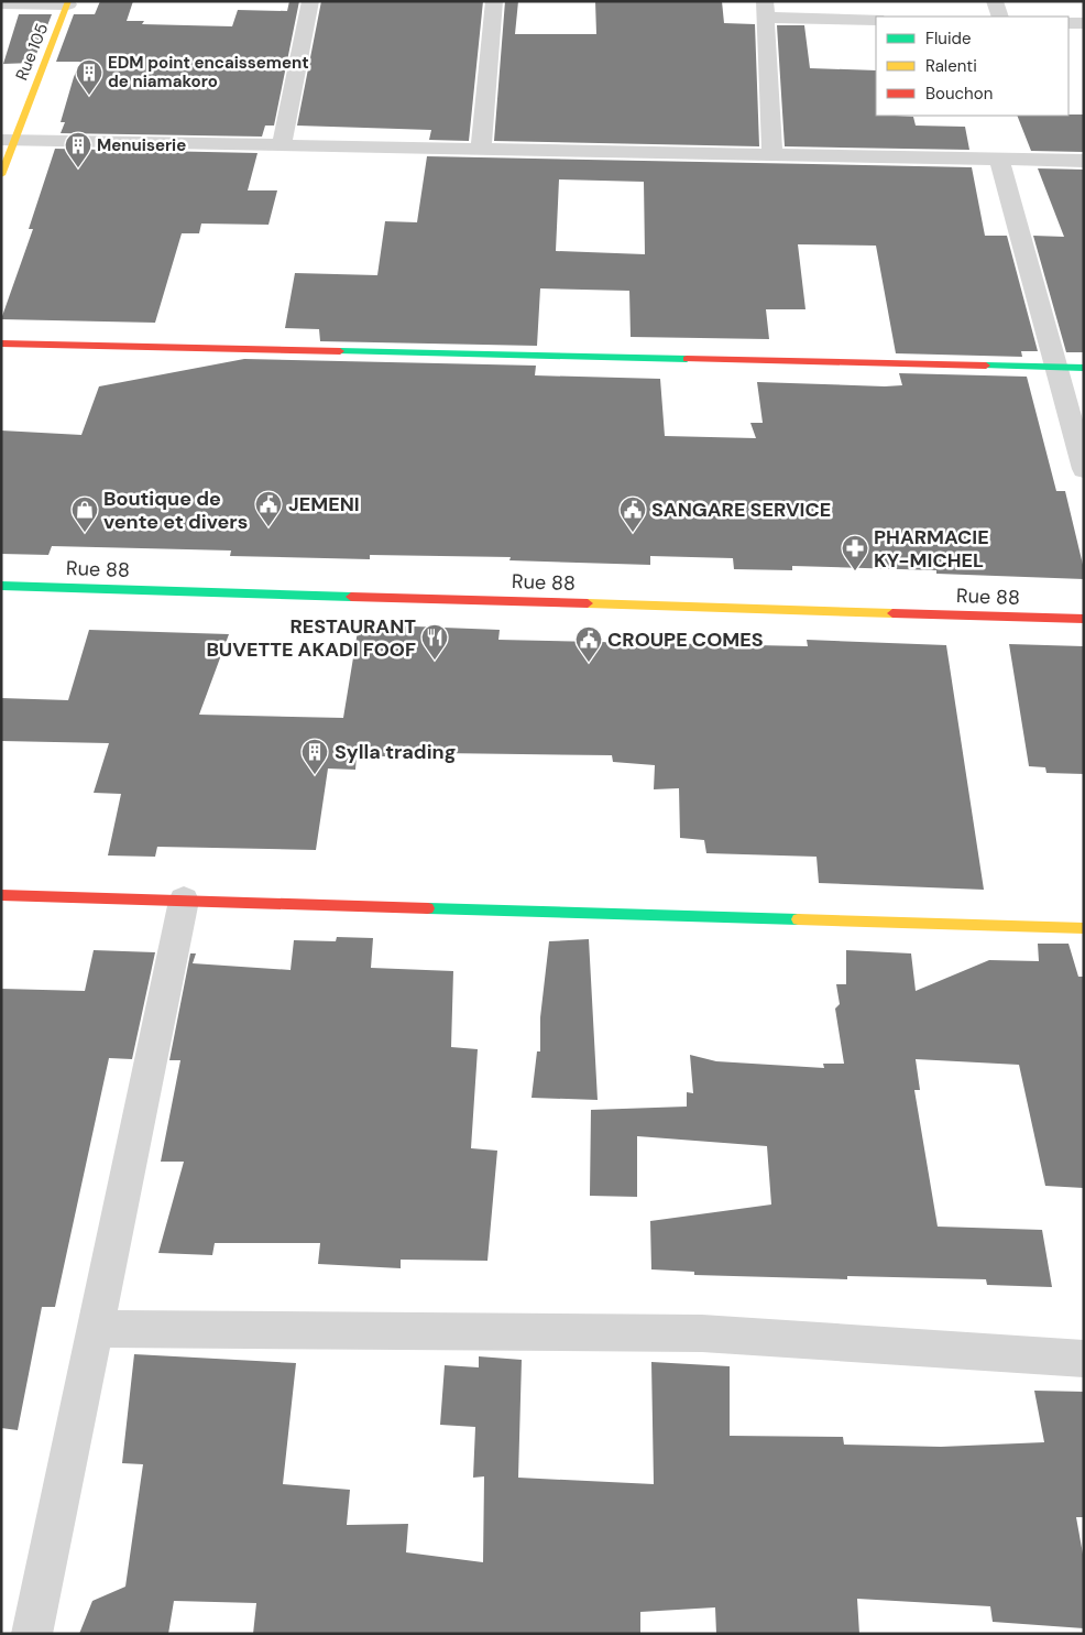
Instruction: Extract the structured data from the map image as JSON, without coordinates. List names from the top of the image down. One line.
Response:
{"streets":{"street":["Rue 105","Rue 88"]},"places":{"building":["EDM point encaissement de niamakoro","Menuiserie","Sylla trading"],"public building":["JEMENI","SANGARE SERVICE","CROUPE COMES"],"shop":["Boutique de vente et divers"],"pharmacy":["PHARMACIE KY-MICHEL"],"restaurant":["RESTAURANT BUVETTE AKADI FOOF"]},"legend":["Fluide","Ralenti","Bouchon"]}
